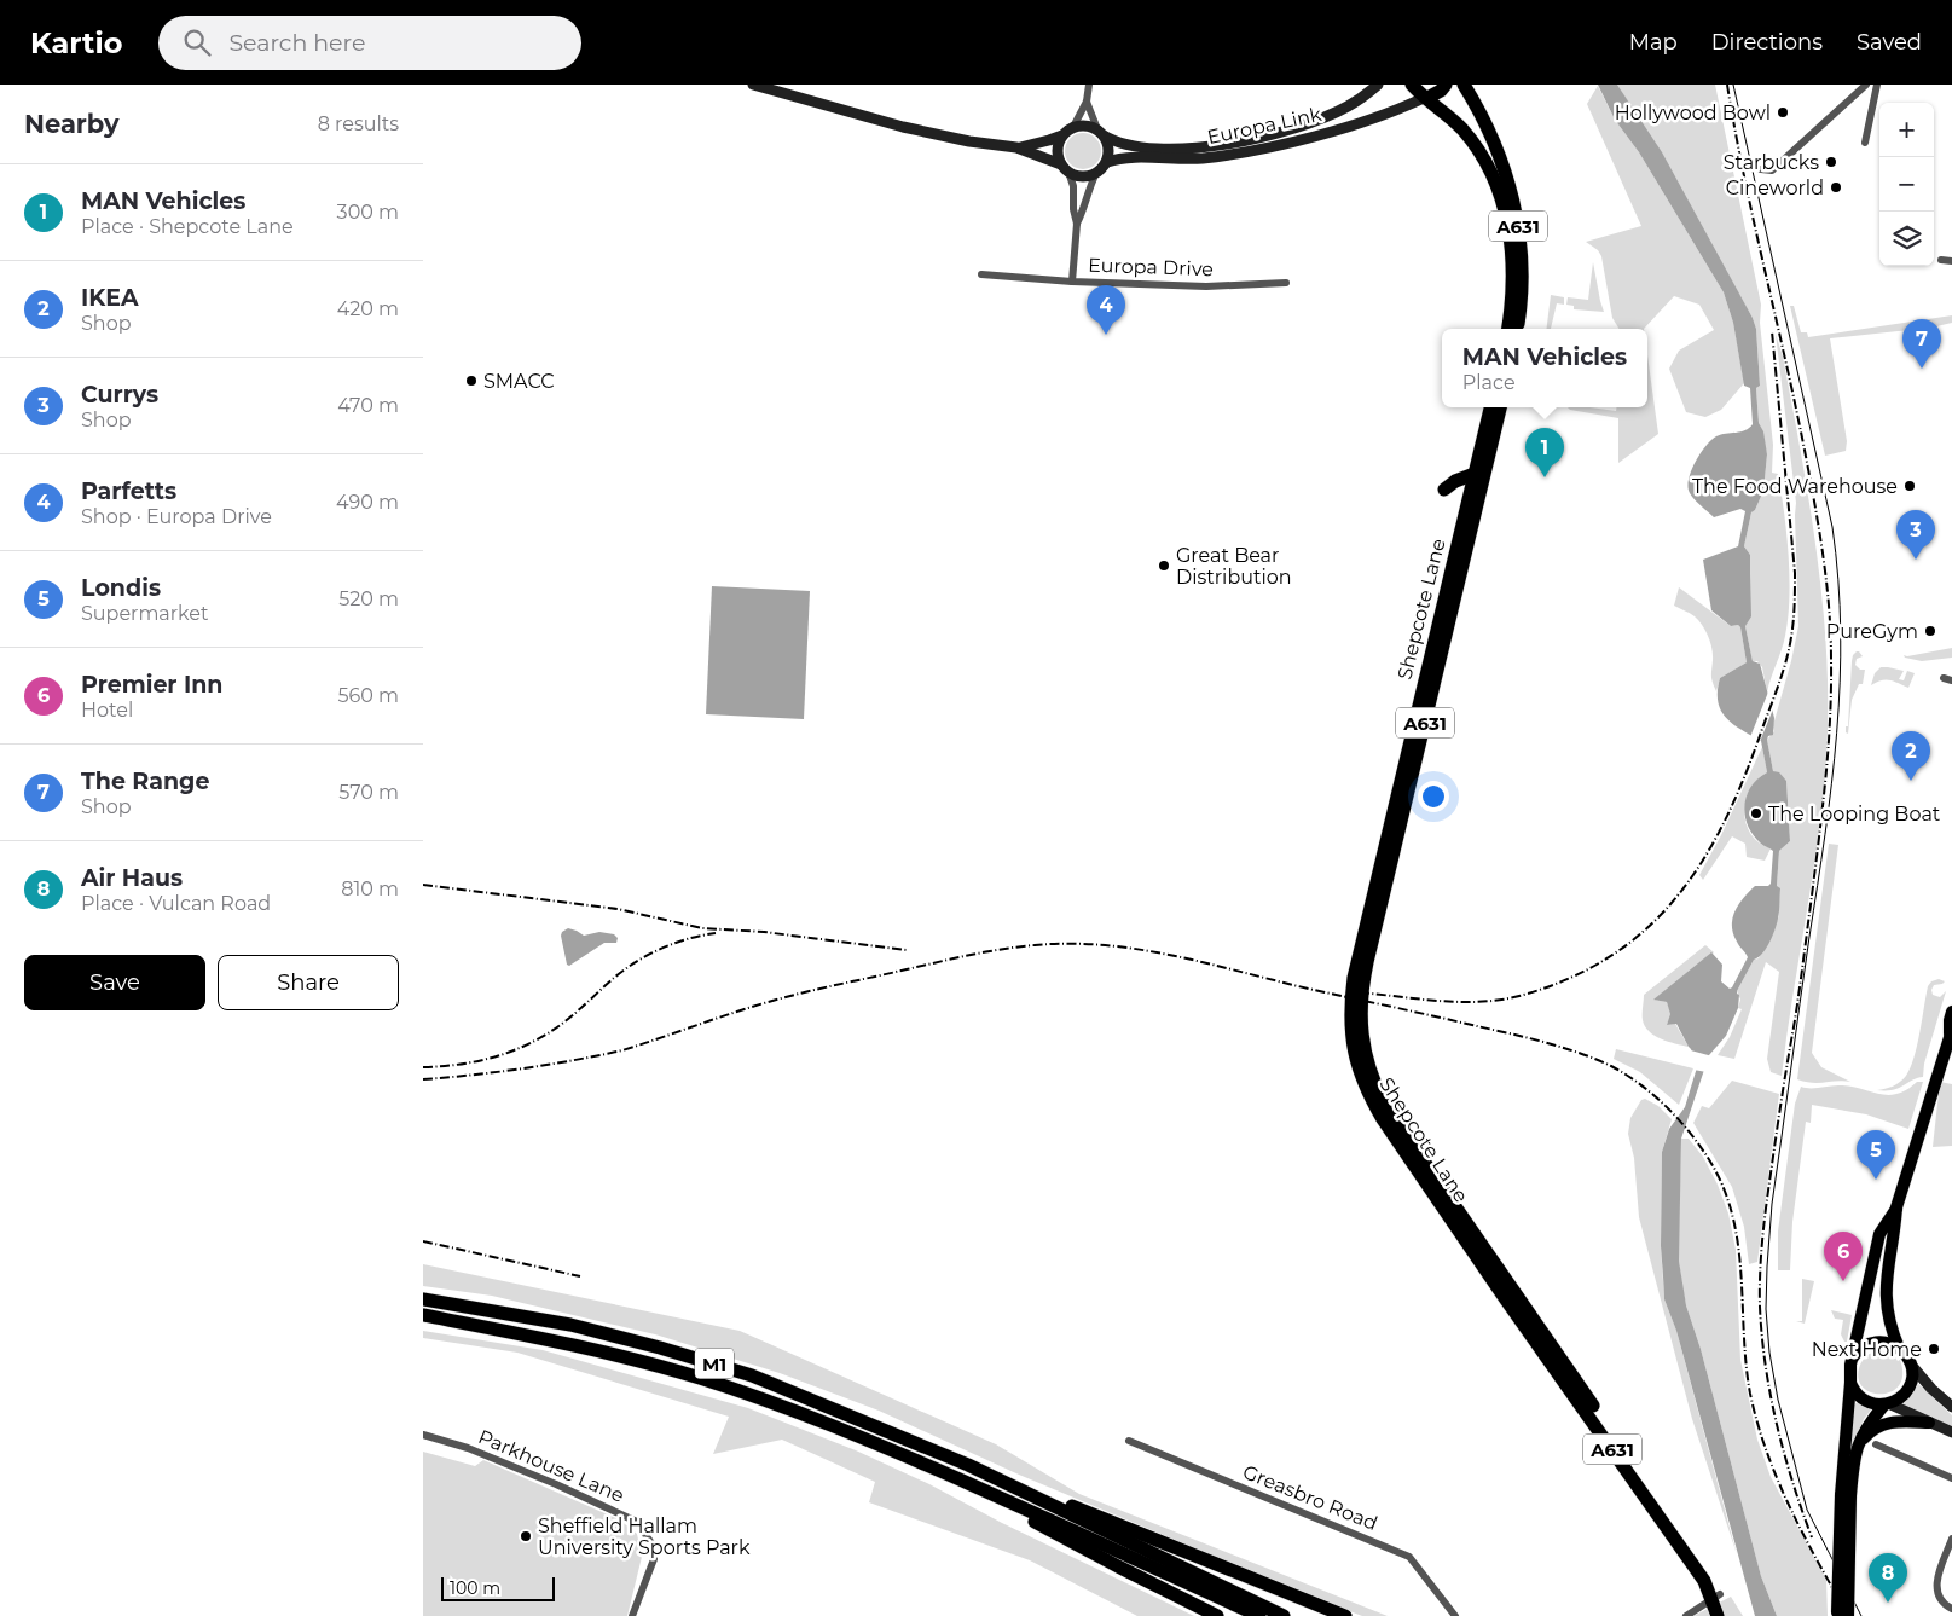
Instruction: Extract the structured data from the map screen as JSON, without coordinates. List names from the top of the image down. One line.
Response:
{"streets":{"highway":["A631","Shepcote Lane","M1"],"street":["Europa Link","Europa Drive","Parkhouse Lane","Greasbro Road"]},"crossings":[["Europa Link","A631"],["Europa Link","Europa Drive"]],"places":["Hollywood Bowl","Starbucks","Cineworld","SMACC","The Food Warehouse","Great Bear Distribution","PureGym","The Looping Boat","Next Home","Sheffield Hallam University Sports Park"],"scale_bar":"100 m","page":{"header":"Kartio","search":"Search here","nav":["Map","Directions","Saved"],"heading":["Nearby","8 results"],"map_buttons":["+","−"],"list":[{"mark":"1","name":"MAN Vehicles","note":"Place · Shepcote Lane","value":"300 m"},{"mark":"2","name":"IKEA","note":"Shop","value":"420 m"},{"mark":"3","name":"Currys","note":"Shop","value":"470 m"},{"mark":"4","name":"Parfetts","note":"Shop · Europa Drive","value":"490 m"},{"mark":"5","name":"Londis","note":"Supermarket","value":"520 m"},{"mark":"6","name":"Premier Inn","note":"Hotel","value":"560 m"},{"mark":"7","name":"The Range","note":"Shop","value":"570 m"},{"mark":"8","name":"Air Haus","note":"Place · Vulcan Road","value":"810 m"}],"pins":["4","7","1","3","2","5","6","8"],"popup":["MAN Vehicles","Place"],"buttons":["Save","Share"],"scale":"100 m"}}
